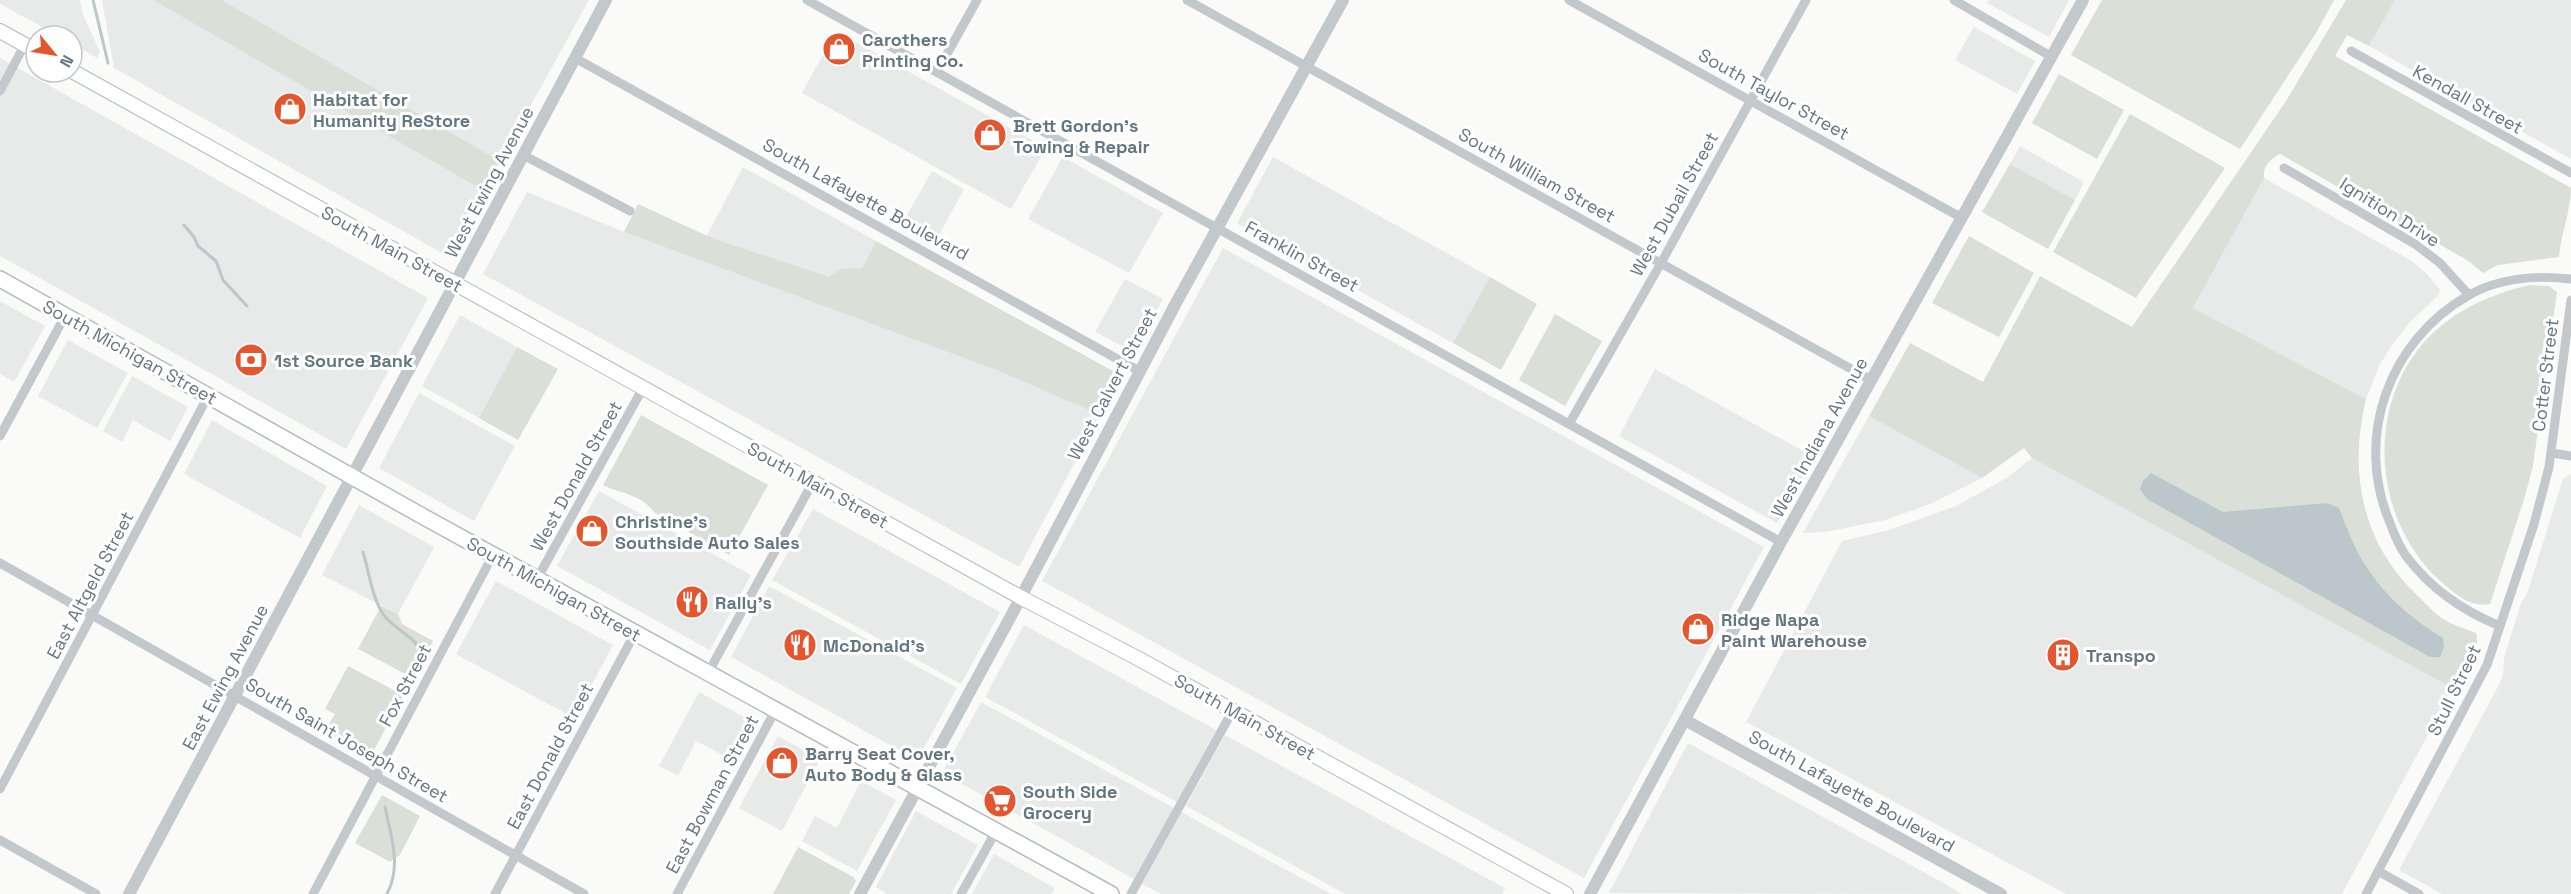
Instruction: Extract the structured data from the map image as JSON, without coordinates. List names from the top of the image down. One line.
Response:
{"streets":{"main road":["South Main Street","South Michigan Street"],"street":["South Taylor Street","Kendall Street","South William Street","West Ewing Avenue","South Lafayette Boulevard","West Dubail Street","Ignition Drive","Franklin Street","Cotter Street","West Calvert Street","West Indiana Avenue","West Donald Street","East Altgeld Street","East Ewing Avenue","Fox Street","Stull Street","South Saint Joseph Street","East Donald Street","East Bowman Street"]},"crossings":[["South Taylor Street","West Dubail Street"],["South Taylor Street","West Indiana Avenue"],["South William Street","West Dubail Street"],["South William Street","West Calvert Street"],["South William Street","West Indiana Avenue"],["West Ewing Avenue","South Lafayette Boulevard"],["West Ewing Avenue","South Main Street"],["West Ewing Avenue","South Michigan Street"],["West Ewing Avenue","East Ewing Avenue"],["South Lafayette Boulevard","West Calvert Street"],["South Lafayette Boulevard","West Indiana Avenue"],["West Dubail Street","Franklin Street"],["South Main Street","West Calvert Street"],["South Main Street","West Donald Street"],["Franklin Street","West Calvert Street"],["Franklin Street","West Indiana Avenue"],["South Michigan Street","West Calvert Street"],["South Michigan Street","West Donald Street"],["South Michigan Street","East Altgeld Street"],["South Michigan Street","East Ewing Avenue"],["South Michigan Street","Fox Street"],["South Michigan Street","East Donald Street"],["South Michigan Street","East Bowman Street"],["Cotter Street","Stull Street"],["East Altgeld Street","South Saint Joseph Street"],["East Ewing Avenue","South Saint Joseph Street"],["Fox Street","South Saint Joseph Street"],["South Saint Joseph Street","East Donald Street"]],"places":{"shop":["Carothers Printing Co.","Habitat for Humanity ReStore","Brett Gordon's Towing & Repair","Christine's Southside Auto Sales","Ridge Napa Paint Warehouse","Barry Seat Cover, Auto Body & Glass"],"bank":["1st Source Bank"],"restaurant":["Rally's","McDonald's"],"building":["Transpo"],"supermarket":["South Side Grocery"]},"north":"bottom right"}
